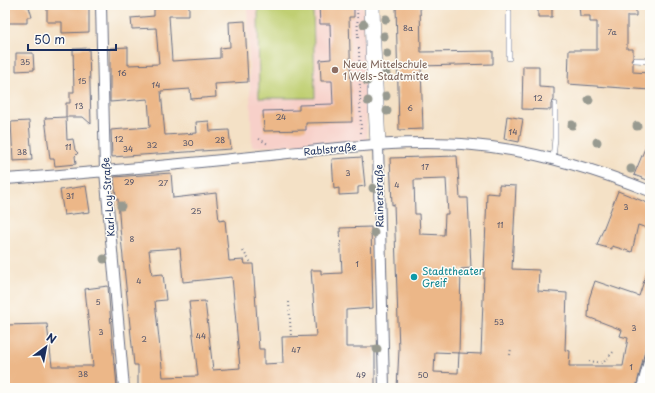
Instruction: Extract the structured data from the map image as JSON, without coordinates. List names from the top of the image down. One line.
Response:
{"streets":{"street":["Rablstraße","Rainerstraße","Karl-Loy-Straße"]},"crossings":[["Rablstraße","Rainerstraße"],["Rablstraße","Karl-Loy-Straße"]],"places":["Neue Mittelschule 1 Wels-Stadtmitte","Stadttheater Greif"],"house_numbers":["8a","7a","35","16","15","14","12","13","6","24","14","12","28","30","32","11","34","38","17","3","29","27","4","31","3","25","11","8","1","4","5","53","3","3","44","2","47","1","38","49","50"],"scale_bar":"50 m","north":"top right"}
